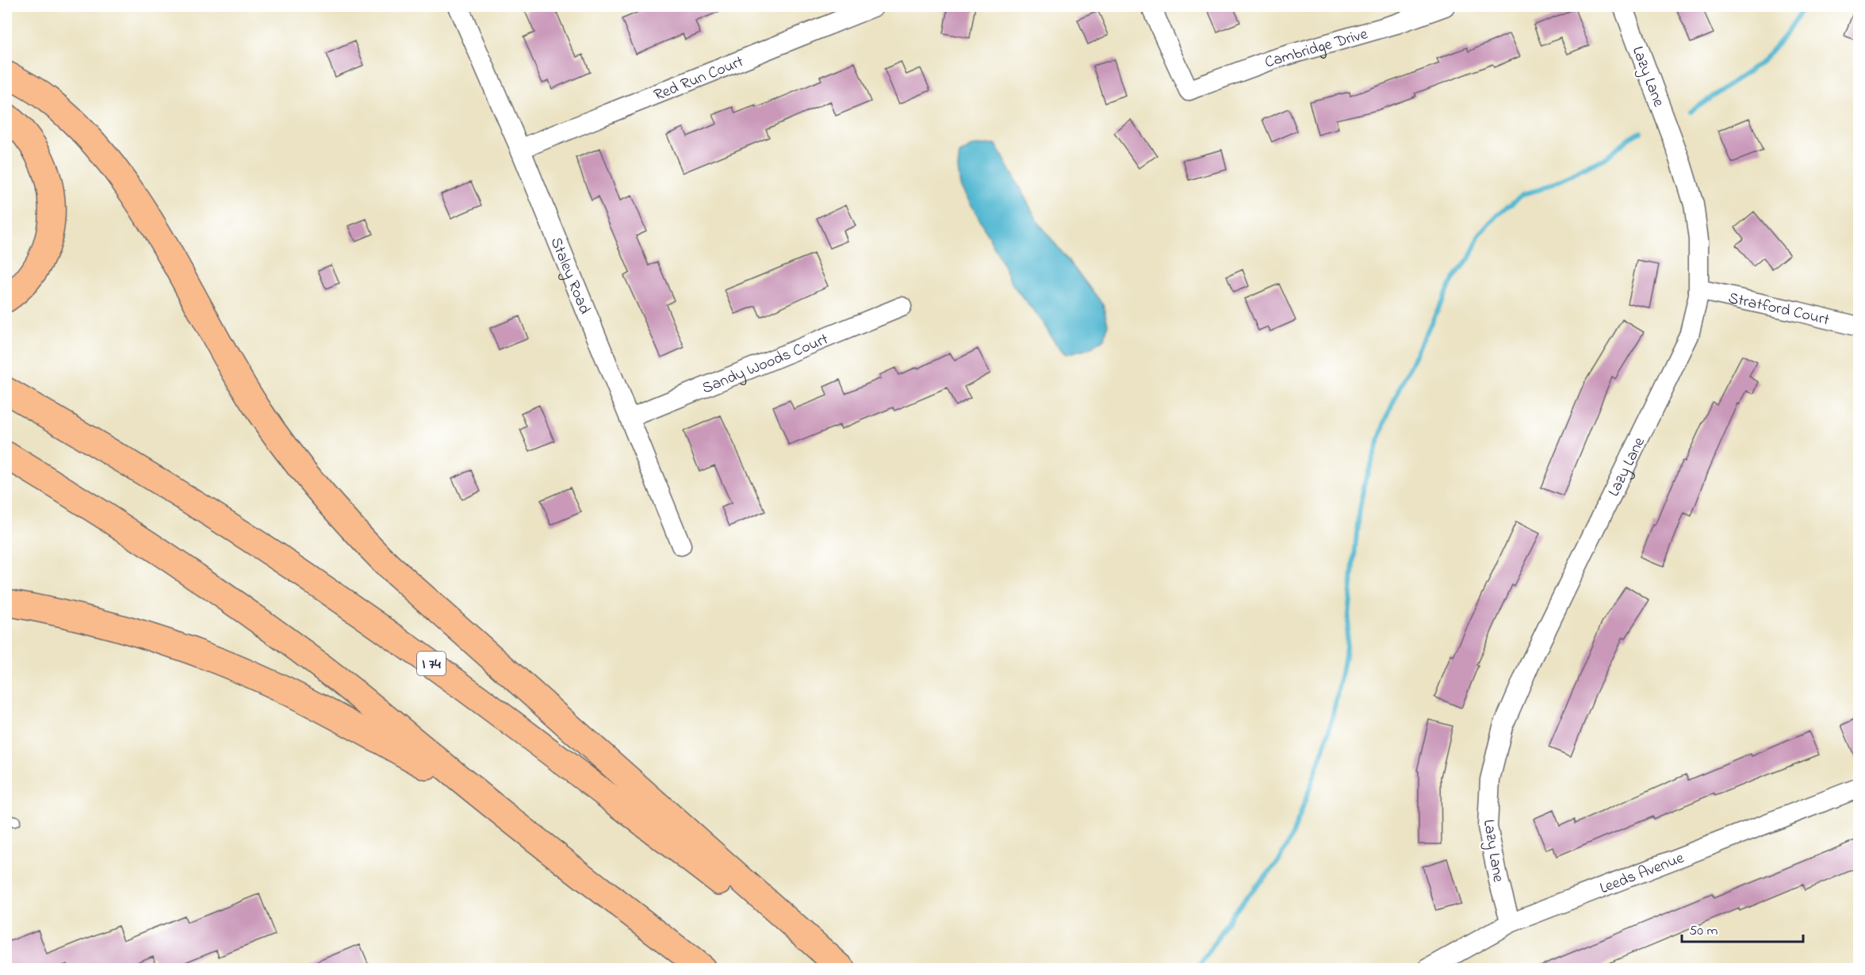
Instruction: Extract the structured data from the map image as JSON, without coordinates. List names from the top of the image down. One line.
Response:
{"streets":{"highway":["I 74"],"street":["Cambridge Drive","Lazy Lane","Red Run Court","Staley Road","Stratford Court","Sandy Woods Court","Leeds Avenue"]},"crossings":[["Lazy Lane","Stratford Court"],["Lazy Lane","Leeds Avenue"],["Red Run Court","Staley Road"],["Staley Road","Sandy Woods Court"]],"scale_bar":"50 m"}
